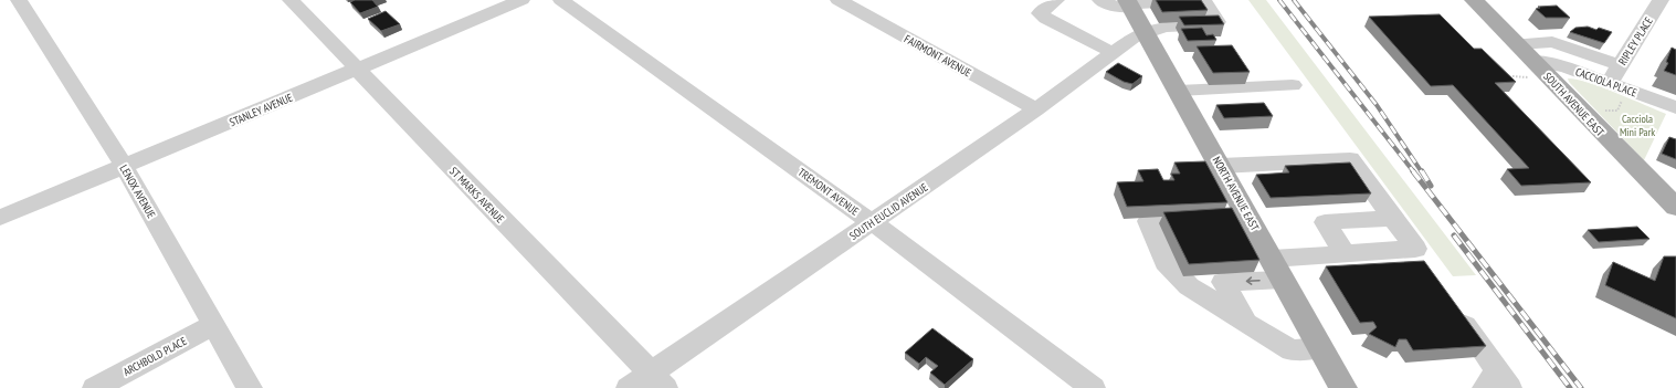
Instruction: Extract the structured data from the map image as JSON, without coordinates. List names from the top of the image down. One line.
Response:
{"streets":{"main road":["SOUTH AVENUE EAST","NORTH AVENUE EAST"],"street":["RIPLEY PLACE","FAIRMONT AVENUE","CACCIOLA PLACE","STANLEY AVENUE","LENOX AVENUE","TREMONT AVENUE","ST MARKS AVENUE","SOUTH EUCLID AVENUE","ARCHBOLD PLACE"]},"crossings":[["RIPLEY PLACE","CACCIOLA PLACE"],["FAIRMONT AVENUE","SOUTH EUCLID AVENUE"],["CACCIOLA PLACE","SOUTH AVENUE EAST"],["STANLEY AVENUE","LENOX AVENUE"],["STANLEY AVENUE","ST MARKS AVENUE"],["LENOX AVENUE","ARCHBOLD PLACE"],["TREMONT AVENUE","SOUTH EUCLID AVENUE"],["NORTH AVENUE EAST","SOUTH EUCLID AVENUE"],["ST MARKS AVENUE","SOUTH EUCLID AVENUE"]],"parks":["Cacciola Mini Park"]}
